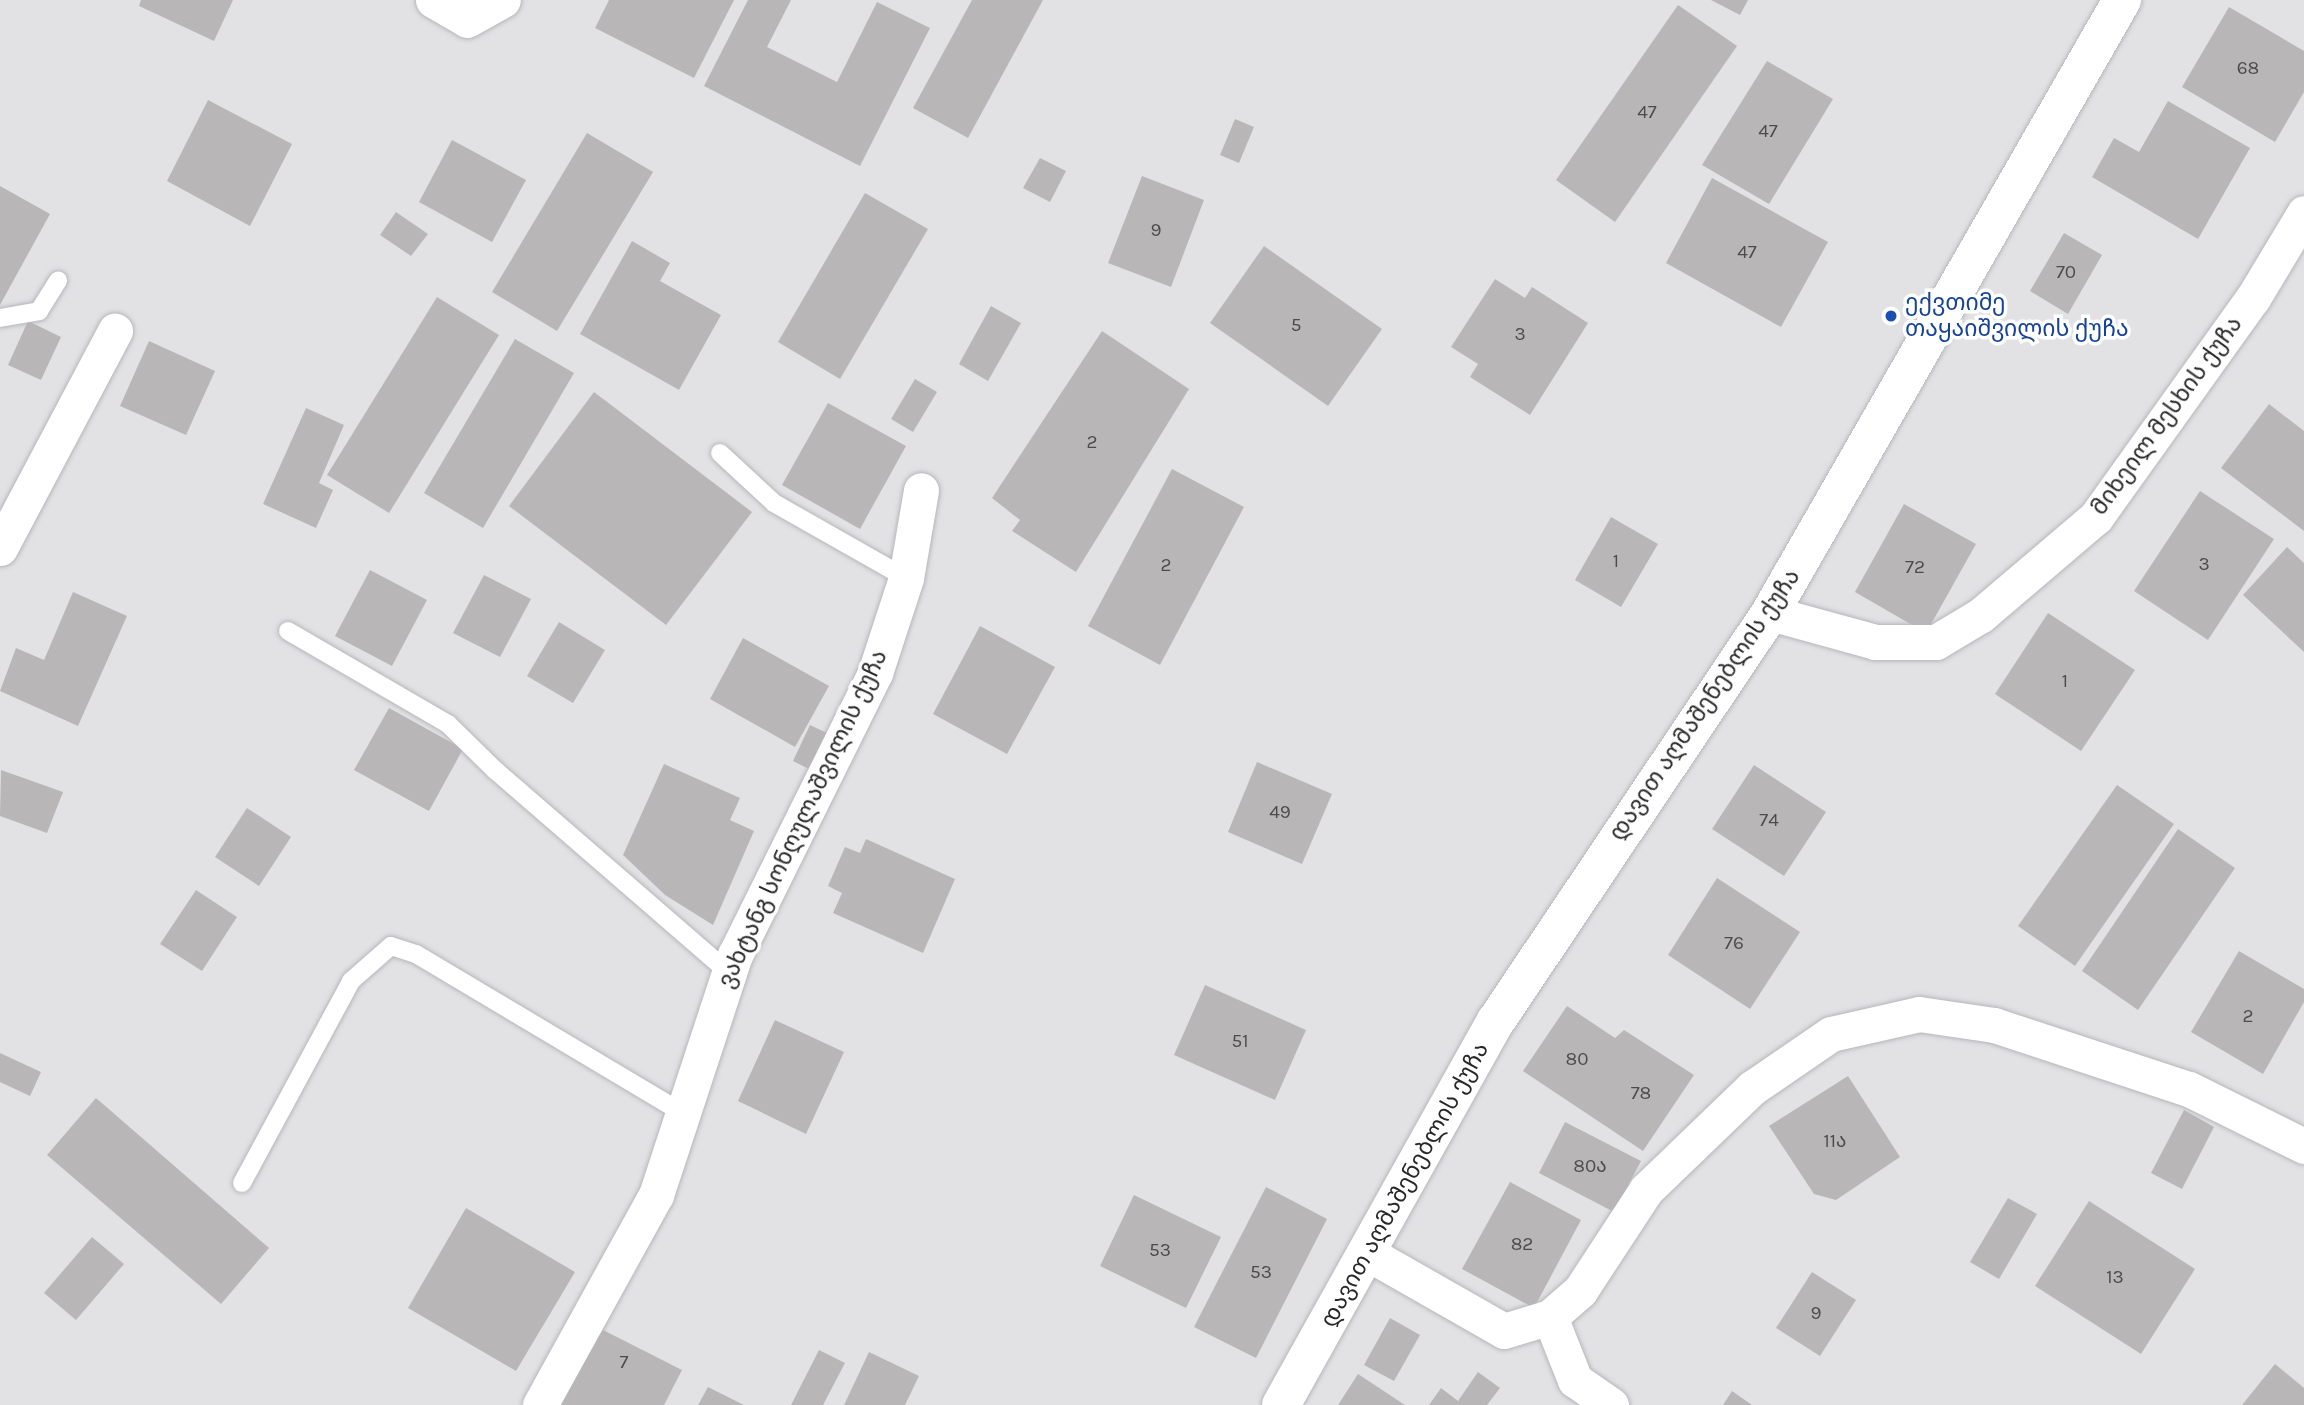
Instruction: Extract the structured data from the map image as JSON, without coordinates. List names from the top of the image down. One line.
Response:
{"streets":{"street":["მიხეილ მესხის ქუჩა","დავით აღმაშენებლის ქუჩა","ვახტანგ სონღულაშვილის ქუჩა"]},"crossings":[["მიხეილ მესხის ქუჩა","დავით აღმაშენებლის ქუჩა"]],"places":["ექვთიმე თაყაიშვილის ქუჩა"],"house_numbers":["68","47","47","9","47","70","5","3","2","1","3","2","72","1","49","74","76","2","51","80","78","11ა","80ა","82","53","53","13","9","7"]}
